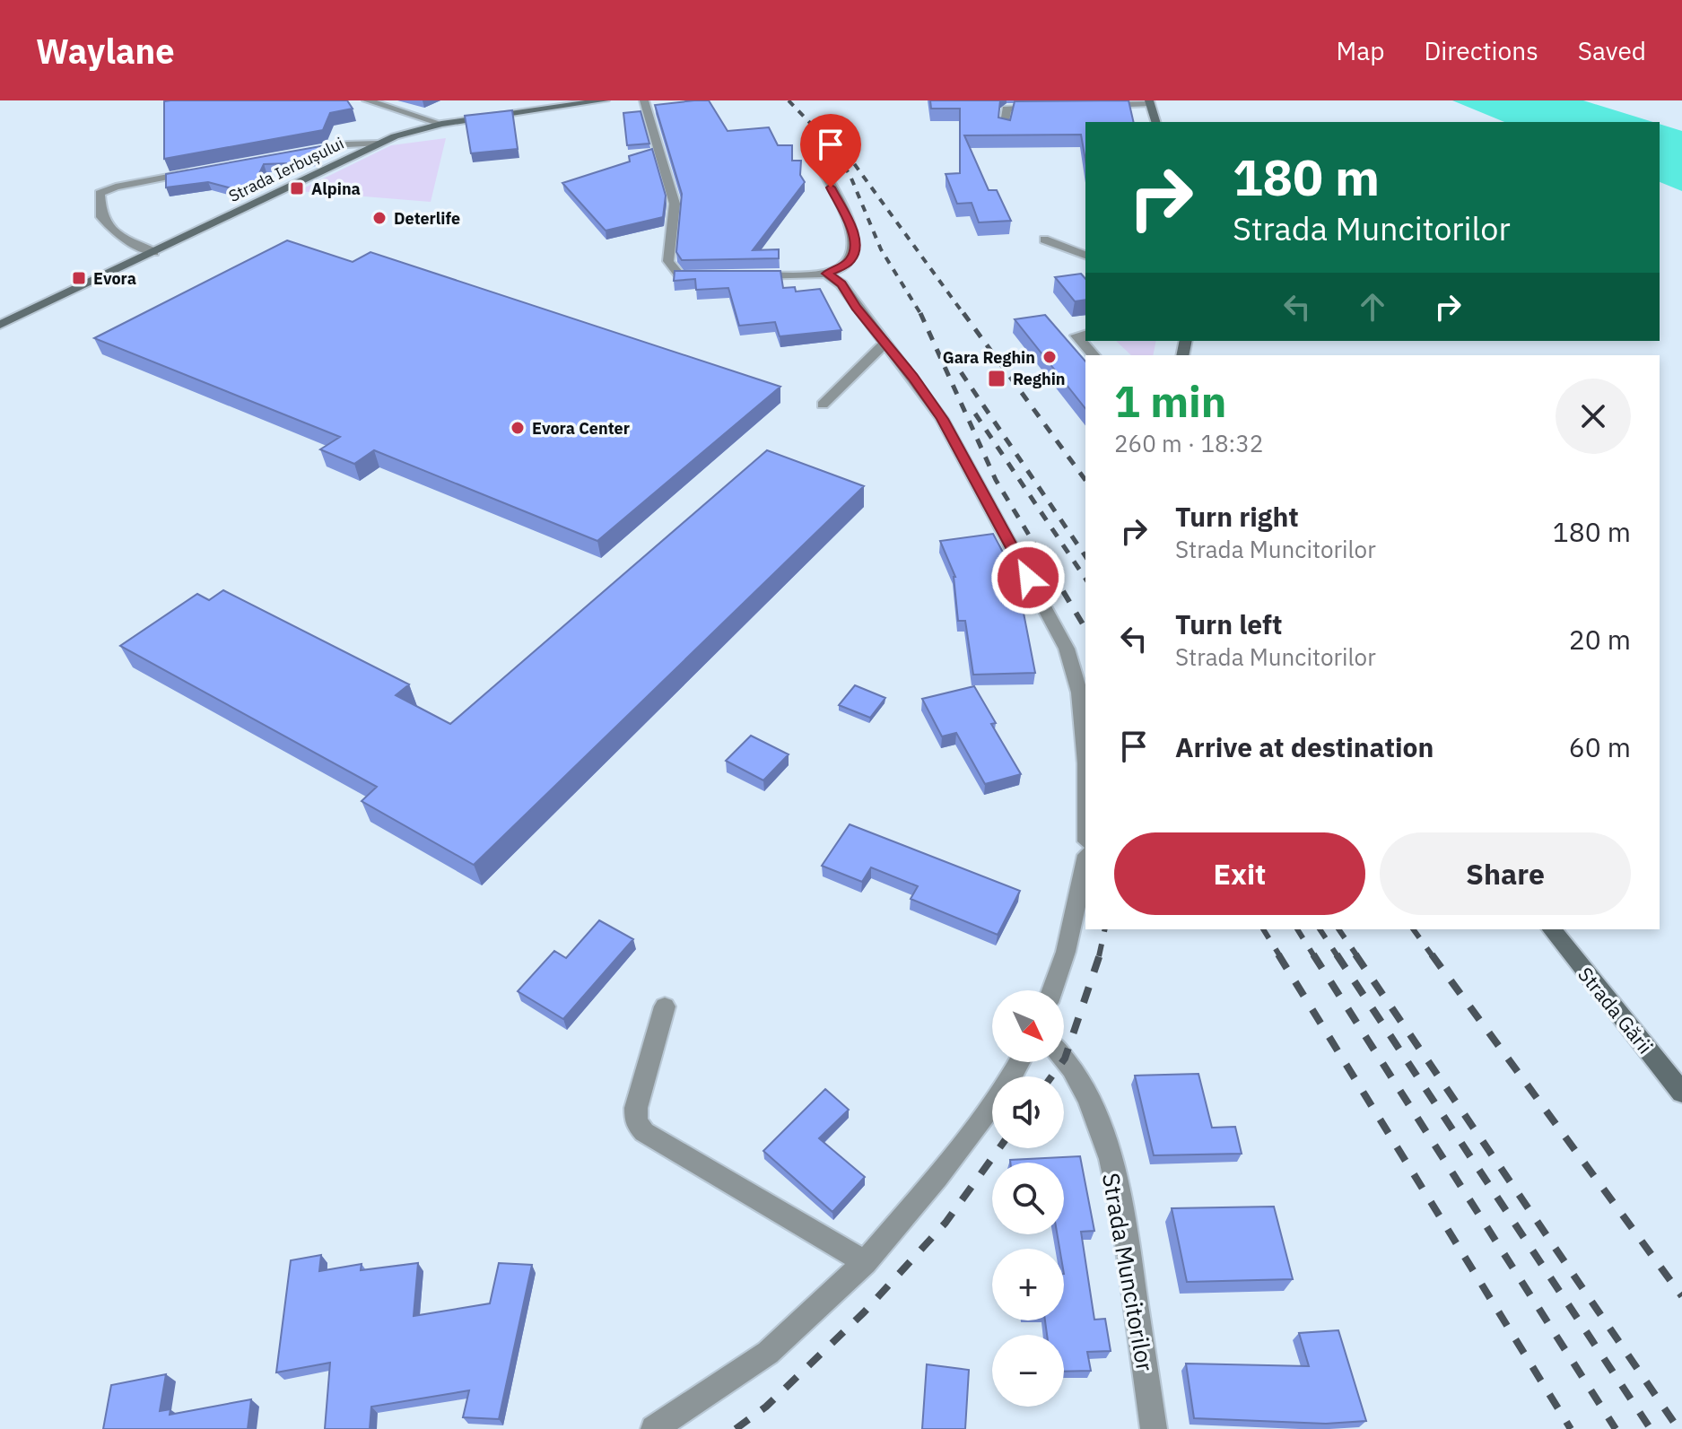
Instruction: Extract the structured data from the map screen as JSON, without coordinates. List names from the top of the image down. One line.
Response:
{"streets":{"main road":["Strada Ierbușului","Strada Gării"],"street":["Strada Muncitorilor"]},"places":{"transit":["Alpina","Evora","Reghin"],"other":["Deterlife","Gara Reghin","Evora Center"]},"north":"bottom right","page":{"header":"Waylane","nav":["Map","Directions","Saved"],"turn":["180 m","Strada Muncitorilor"],"heading":["1 min","260 m · 18:32"],"list":[{"name":"Turn right","note":"Strada Muncitorilor","value":"180 m"},{"name":"Turn left","note":"Strada Muncitorilor","value":"20 m"},{"name":"Arrive at destination","value":"60 m"}],"buttons":["Exit","Share"],"map_buttons":["+","−"]}}
